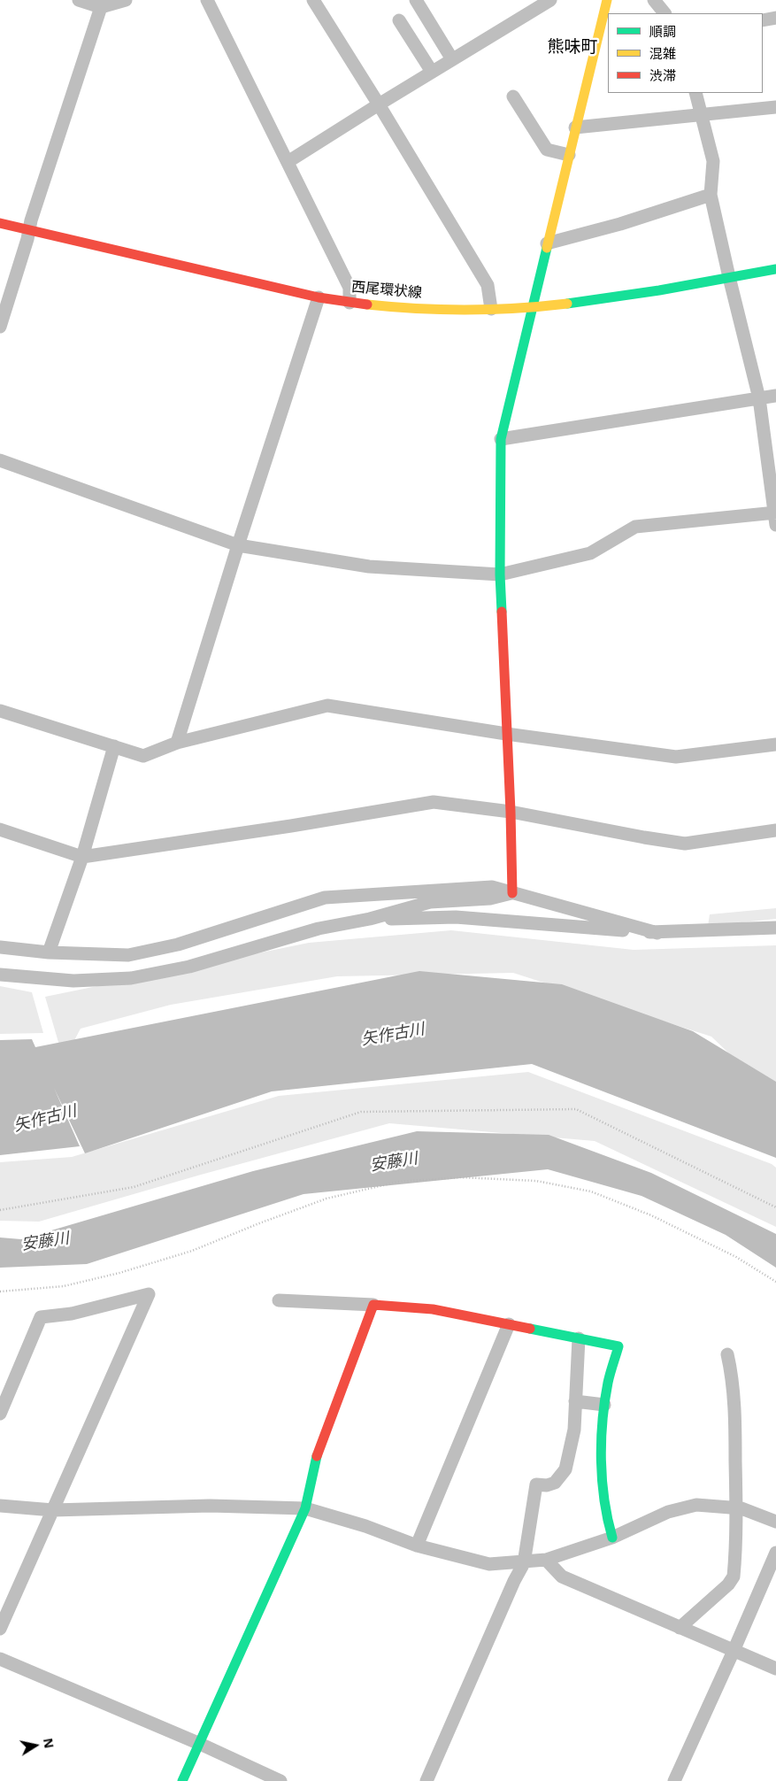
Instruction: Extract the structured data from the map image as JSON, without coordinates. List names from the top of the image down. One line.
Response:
{"streets":{"street":["西尾環状線"]},"districts":["熊味町"],"water":["矢作古川","安藤川"],"legend":["順調","混雑","渋滞"],"north":"right"}
